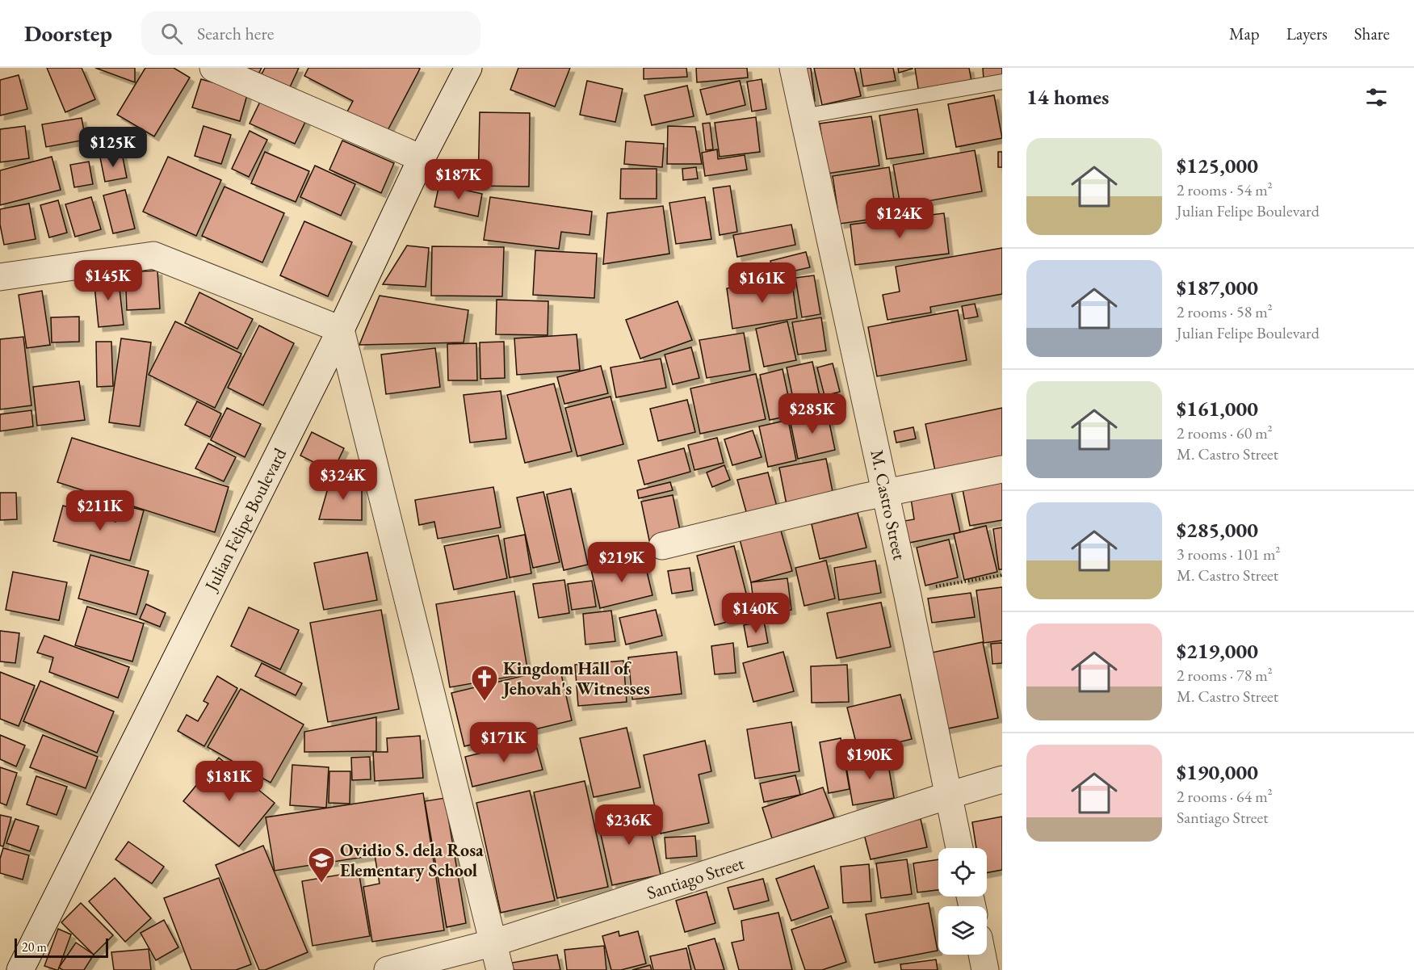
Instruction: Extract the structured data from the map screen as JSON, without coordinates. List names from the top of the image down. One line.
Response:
{"streets":{"street":["M. Castro Street","Julian Felipe Boulevard","Santiago Street"]},"crossings":[["M. Castro Street","Santiago Street"]],"places":{"church":["Kingdom Hall of Jehovah's Witnesses"],"school or university":["Ovidio S. dela Rosa Elementary School"]},"scale_bar":"20 m","page":{"header":"Doorstep","search":"Search here","nav":["Map","Layers","Share"],"heading":"14 homes","list":[{"name":"$125,000","note":"2 rooms · 54 m² · Julian Felipe Boulevard"},{"name":"$187,000","note":"2 rooms · 58 m² · Julian Felipe Boulevard"},{"name":"$161,000","note":"2 rooms · 60 m² · M. Castro Street"},{"name":"$285,000","note":"3 rooms · 101 m² · M. Castro Street"},{"name":"$219,000","note":"2 rooms · 78 m² · M. Castro Street"},{"name":"$190,000","note":"2 rooms · 64 m² · Santiago Street"}],"price":["$125K","$187K","$124K","$145K","$161K","$285K","$324K","$211K","$219K","$140K","$171K","$190K","$181K","$236K"],"scale":"20 m"}}
